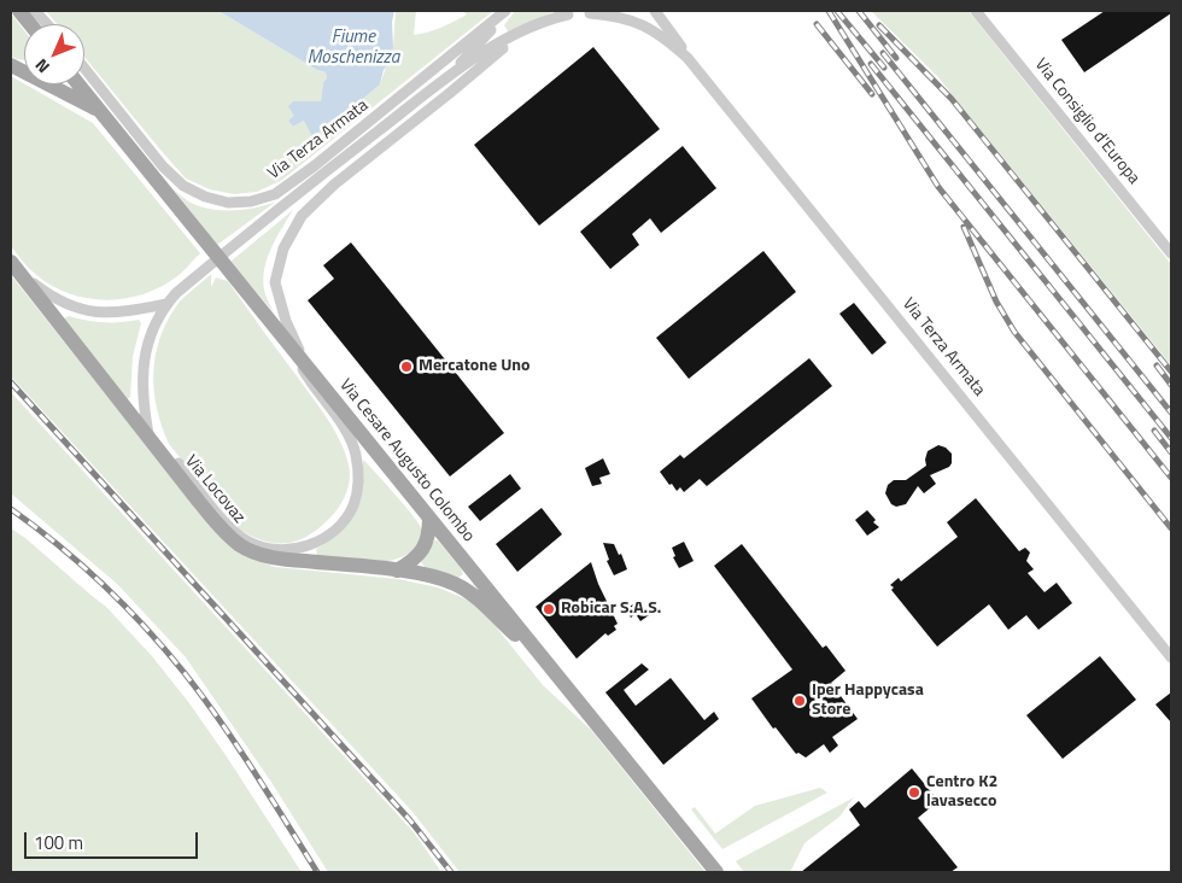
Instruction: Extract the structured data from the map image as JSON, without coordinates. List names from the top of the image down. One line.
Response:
{"streets":{"main road":["Via Cesare Augusto Colombo","Via Locovaz"],"street":["Via Consiglio d'Europa","Via Terza Armata"]},"crossings":[["Via Terza Armata","Via Cesare Augusto Colombo"],["Via Terza Armata","Via Locovaz"],["Via Cesare Augusto Colombo","Via Locovaz"]],"water":["Fiume Moschenizza"],"places":["Mercatone Uno","Robicar S.A.S.","Iper Happycasa Store","Centro K2 lavasecco"],"scale_bar":"100 m","north":"bottom left"}
